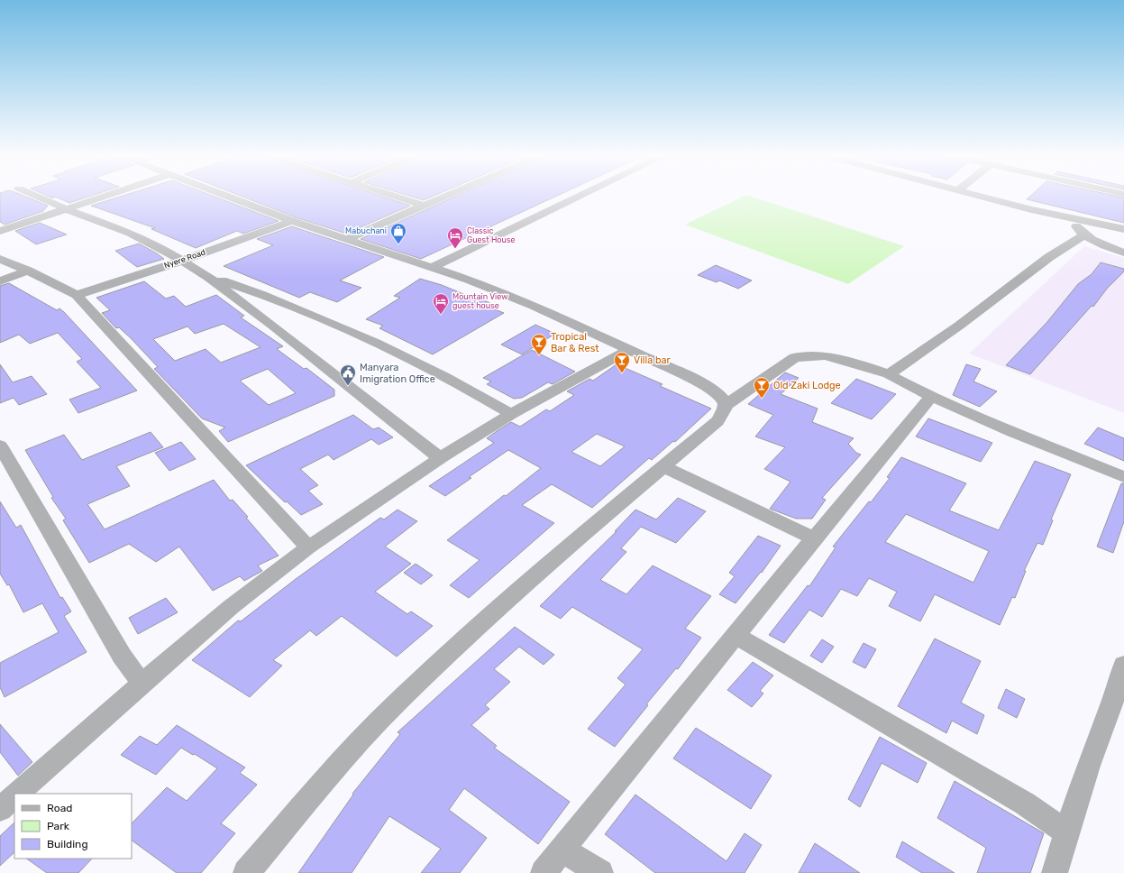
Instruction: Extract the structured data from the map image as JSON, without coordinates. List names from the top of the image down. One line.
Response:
{"streets":{"street":["Nyere Road"]},"places":{"shop":["Mabuchani"],"hotel":["Classic Guest House","Mountain View guest house"],"bar":["Tropical Bar & Rest","Villa bar","Old Zaki Lodge"],"public building":["Manyara Imigration Office"]},"legend":["Road","Park","Building"]}
